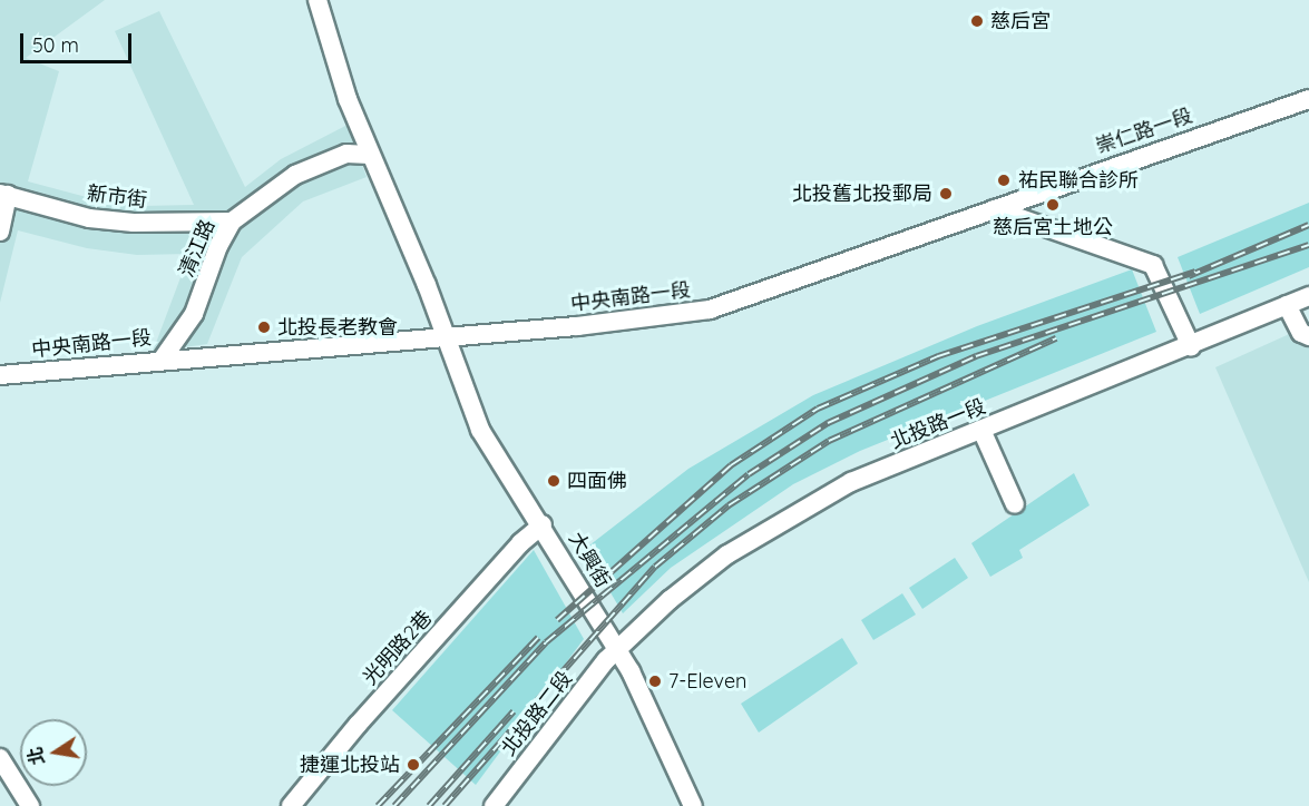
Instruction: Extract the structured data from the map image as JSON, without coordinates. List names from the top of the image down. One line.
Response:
{"streets":{"street":["崇仁路一段","新市街","清江路","中央南路一段","北投路一段","大興街","光明路2巷","北投路二段"]},"crossings":[["崇仁路一段","中央南路一段"],["新市街","清江路"],["清江路","中央南路一段"],["清江路","大興街"],["中央南路一段","大興街"],["北投路一段","大興街"],["北投路一段","北投路二段"],["大興街","光明路2巷"],["大興街","北投路二段"]],"places":["慈后宮","祐民聯合診所","北投舊北投郵局","慈后宮土地公","北投長老教會","四面佛","7-Eleven","捷運北投站"],"scale_bar":"50 m","north":"left"}
